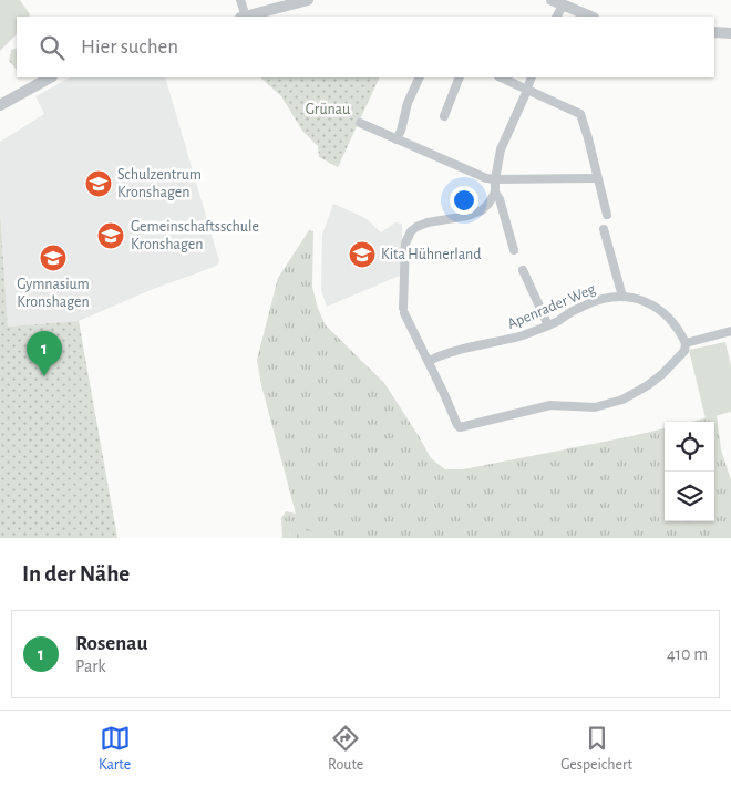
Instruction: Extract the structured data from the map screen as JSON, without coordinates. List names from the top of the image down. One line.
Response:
{"streets":{"street":["Apenrader Weg"]},"parks":["Grünau"],"places":{"school or university":["Schulzentrum Kronshagen","Gemeinschaftsschule Kronshagen","Kita Hühnerland","Gymnasium Kronshagen"]},"page":{"search":"Hier suchen","pins":"1","heading":"In der Nähe","list":[{"mark":"1","name":"Rosenau","note":"Park","value":"410 m"}],"nav":["Karte","Route","Gespeichert"]}}
